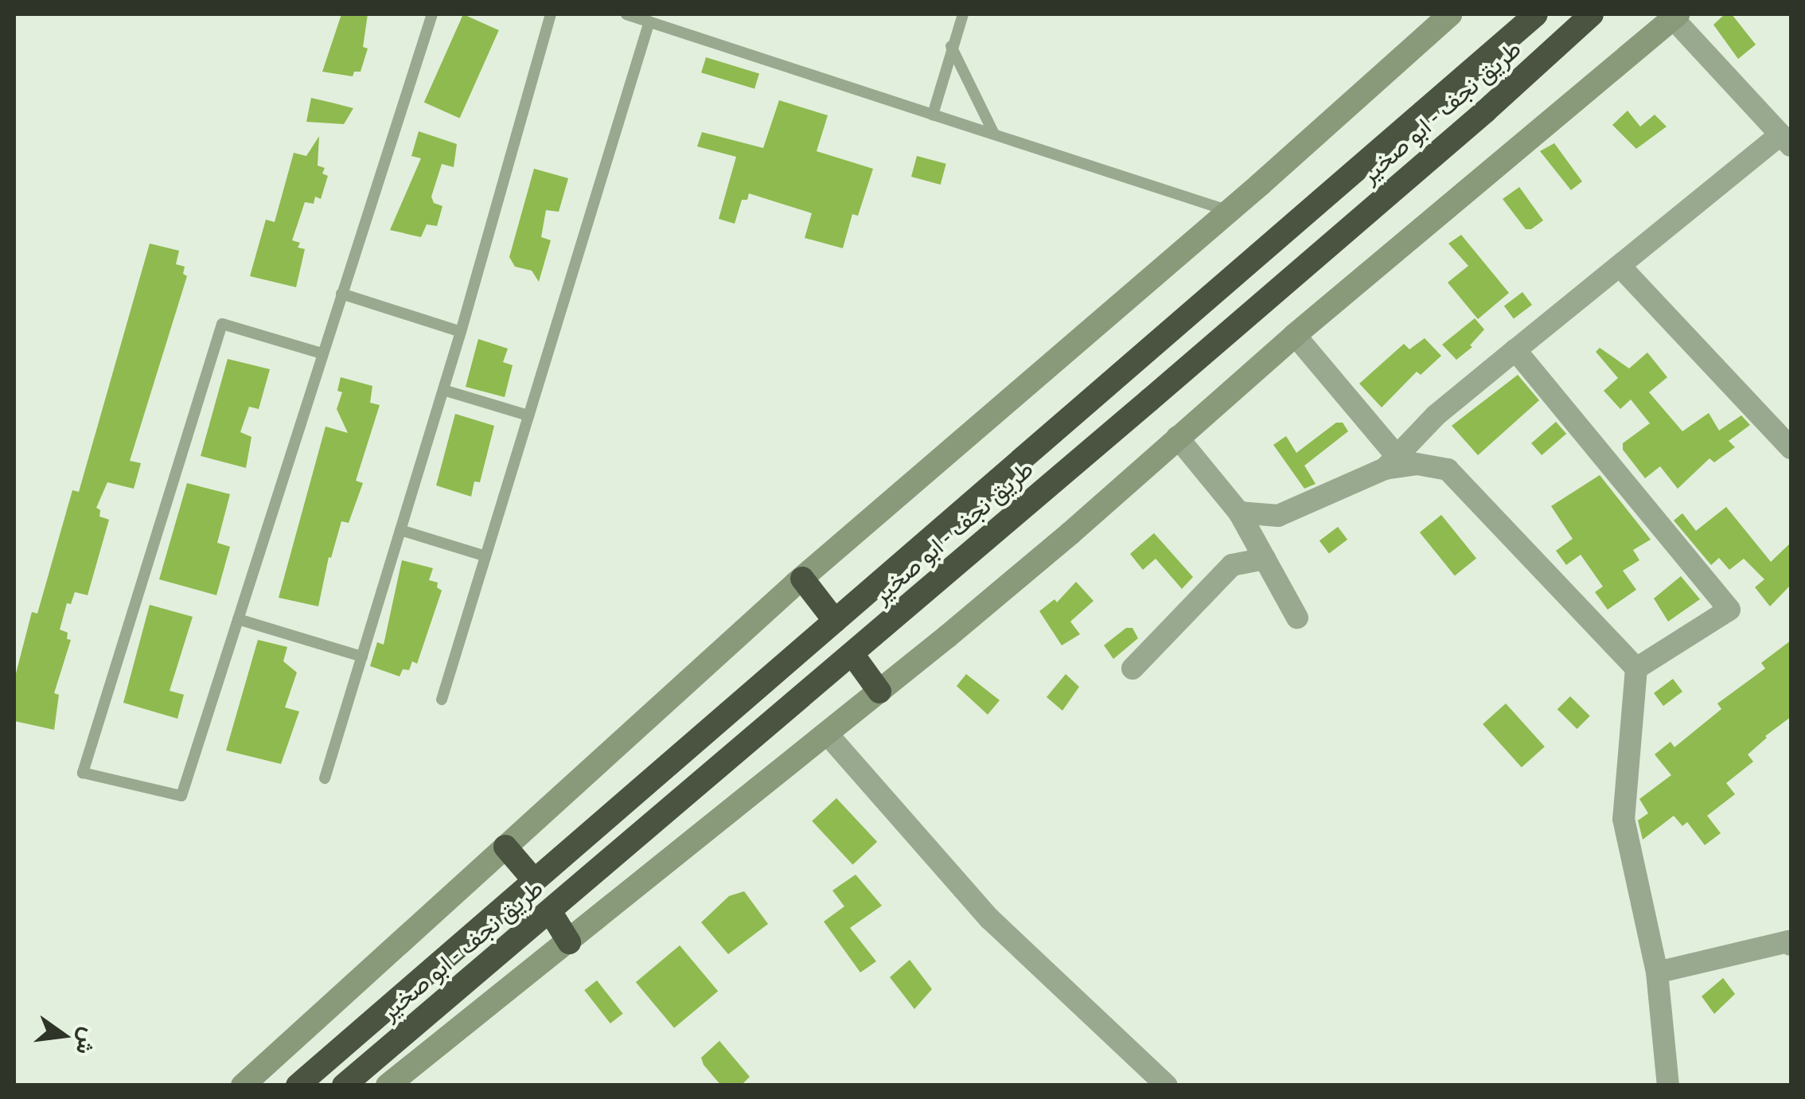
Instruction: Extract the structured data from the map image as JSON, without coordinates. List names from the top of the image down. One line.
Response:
{"streets":{"highway":["طريق نجف - ابو صخير"]},"north":"right"}
